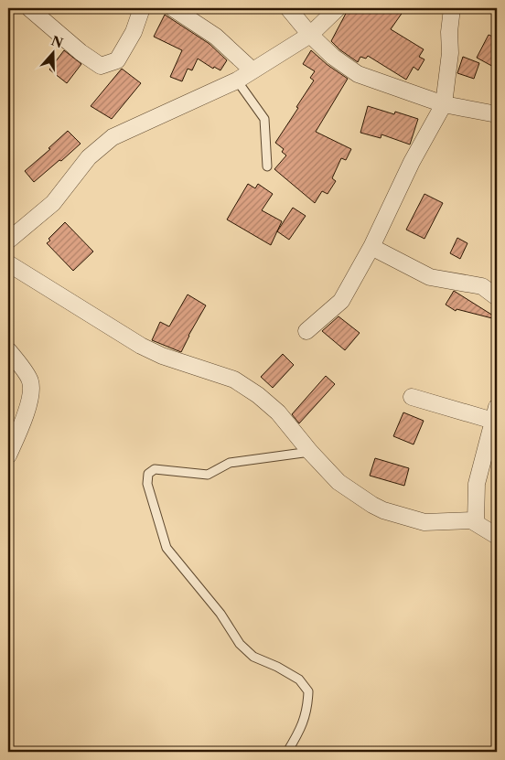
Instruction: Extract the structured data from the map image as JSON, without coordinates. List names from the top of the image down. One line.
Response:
{"north":"top"}
